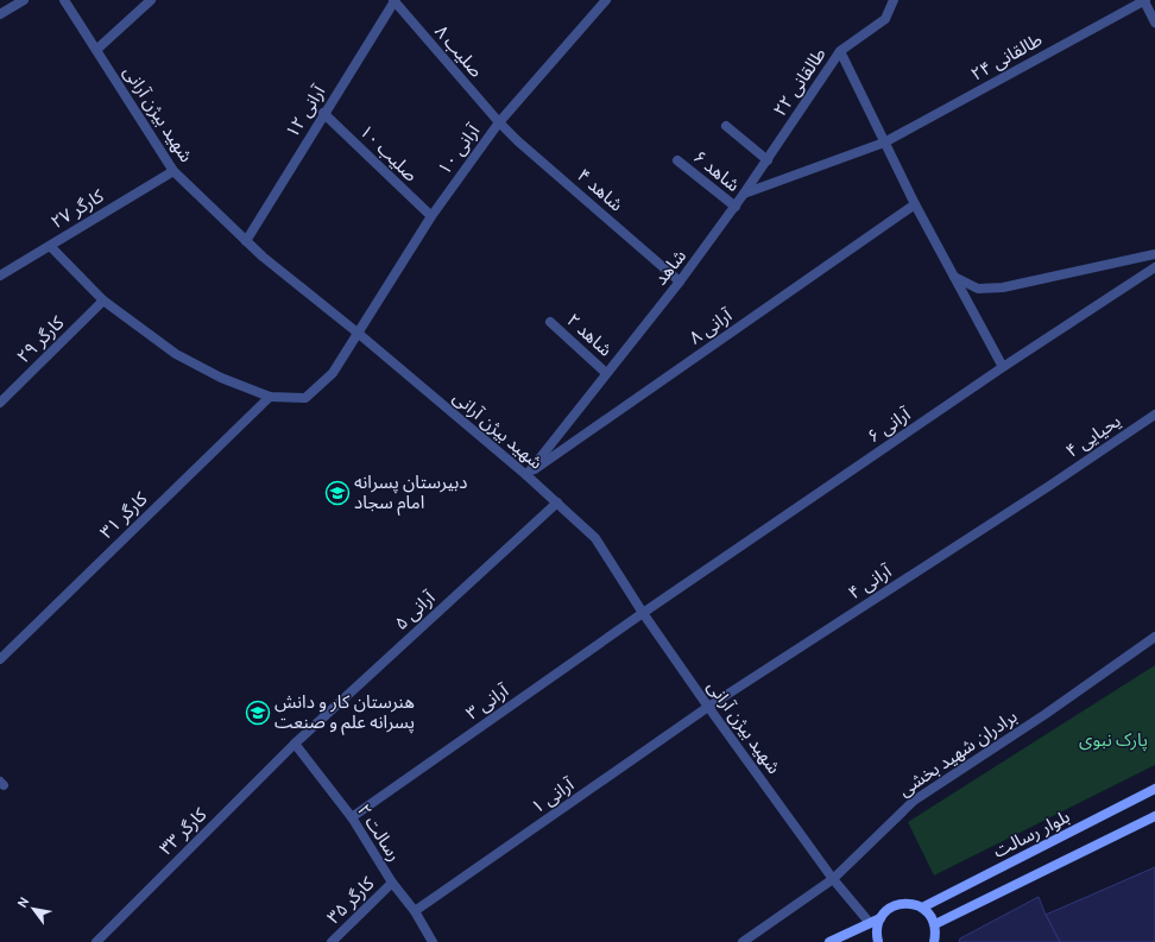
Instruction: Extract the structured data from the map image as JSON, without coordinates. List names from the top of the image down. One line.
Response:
{"streets":{"main road":["بلوار رسالت"],"street":["صلیب ۸","طالقانی ۲۴","طالقانی ۲۲","آرانی ۱۲","شهید بیژن آرانی","آرانی ۱۰","صلیب ۱۰","شاهد ۶","شاهد ۴","کارگر ۲۷","شاهد","آرانی ۸","شاهد ۲","کارگر ۲۹","آرانی ۶","یحیایی ۴","کارگر ۳۱","آرانی ۴","آرانی ۵","آرانی ۳","برادران شهید بخشی","آرانی ۱","کارگر ۳۳","رسالت ۲","کارگر ۳۵"]},"crossings":[["صلیب ۸","آرانی ۱۲"],["صلیب ۸","آرانی ۱۰"],["صلیب ۸","شاهد ۴"],["طالقانی ۲۲","شاهد"],["آرانی ۱۲","شهید بیژن آرانی"],["آرانی ۱۲","صلیب ۱۰"],["شهید بیژن آرانی","آرانی ۱۰"],["شهید بیژن آرانی","کارگر ۲۷"],["شهید بیژن آرانی","شاهد"],["شهید بیژن آرانی","آرانی ۸"],["شهید بیژن آرانی","آرانی ۶"],["شهید بیژن آرانی","آرانی ۴"],["شهید بیژن آرانی","آرانی ۵"],["شهید بیژن آرانی","آرانی ۳"],["شهید بیژن آرانی","برادران شهید بخشی"],["شهید بیژن آرانی","آرانی ۱"],["آرانی ۱۰","صلیب ۱۰"],["آرانی ۱۰","شاهد ۴"],["آرانی ۱۰","کارگر ۲۷"],["آرانی ۱۰","کارگر ۲۹"],["آرانی ۱۰","کارگر ۳۱"],["شاهد ۶","شاهد"],["شاهد ۴","شاهد"],["شاهد","آرانی ۸"],["شاهد","شاهد ۲"],["آرانی ۶","آرانی ۳"],["یحیایی ۴","آرانی ۴"],["آرانی ۴","آرانی ۱"],["آرانی ۵","کارگر ۳۳"],["آرانی ۵","رسالت ۲"],["آرانی ۳","رسالت ۲"],["آرانی ۱","رسالت ۲"],["کارگر ۳۳","رسالت ۲"],["رسالت ۲","کارگر ۳۵"]],"parks":["پارک نبوی"],"places":{"school or university":["دبیرستان پسرانه امام سجاد","هنرستان کار و دانش پسرانه علم و صنعت"]},"north":"top left"}
